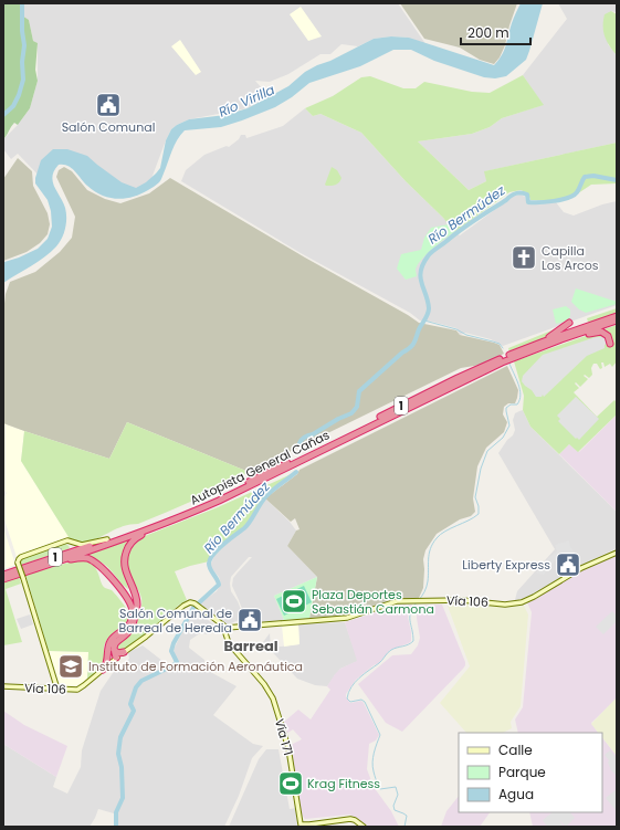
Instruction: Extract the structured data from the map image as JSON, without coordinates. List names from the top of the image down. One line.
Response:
{"streets":{"highway":["1","Autopista General Cañas"],"main road":["Vía 106","Vía 171"]},"crossings":[["Vía 106","Vía 171"]],"districts":["Barreal"],"water":["Río Virilla","Río Bermúdez"],"places":{"public building":["Salón Comunal","Liberty Express","Salón Comunal de Barreal de Heredia"],"church":["Capilla Los Arcos"],"sports":["Plaza Deportes Sebastián Carmona","Krag Fitness"],"school or university":["Instituto de Formación Aeronáutica"]},"legend":["Calle","Parque","Agua"],"scale_bar":"200 m"}
